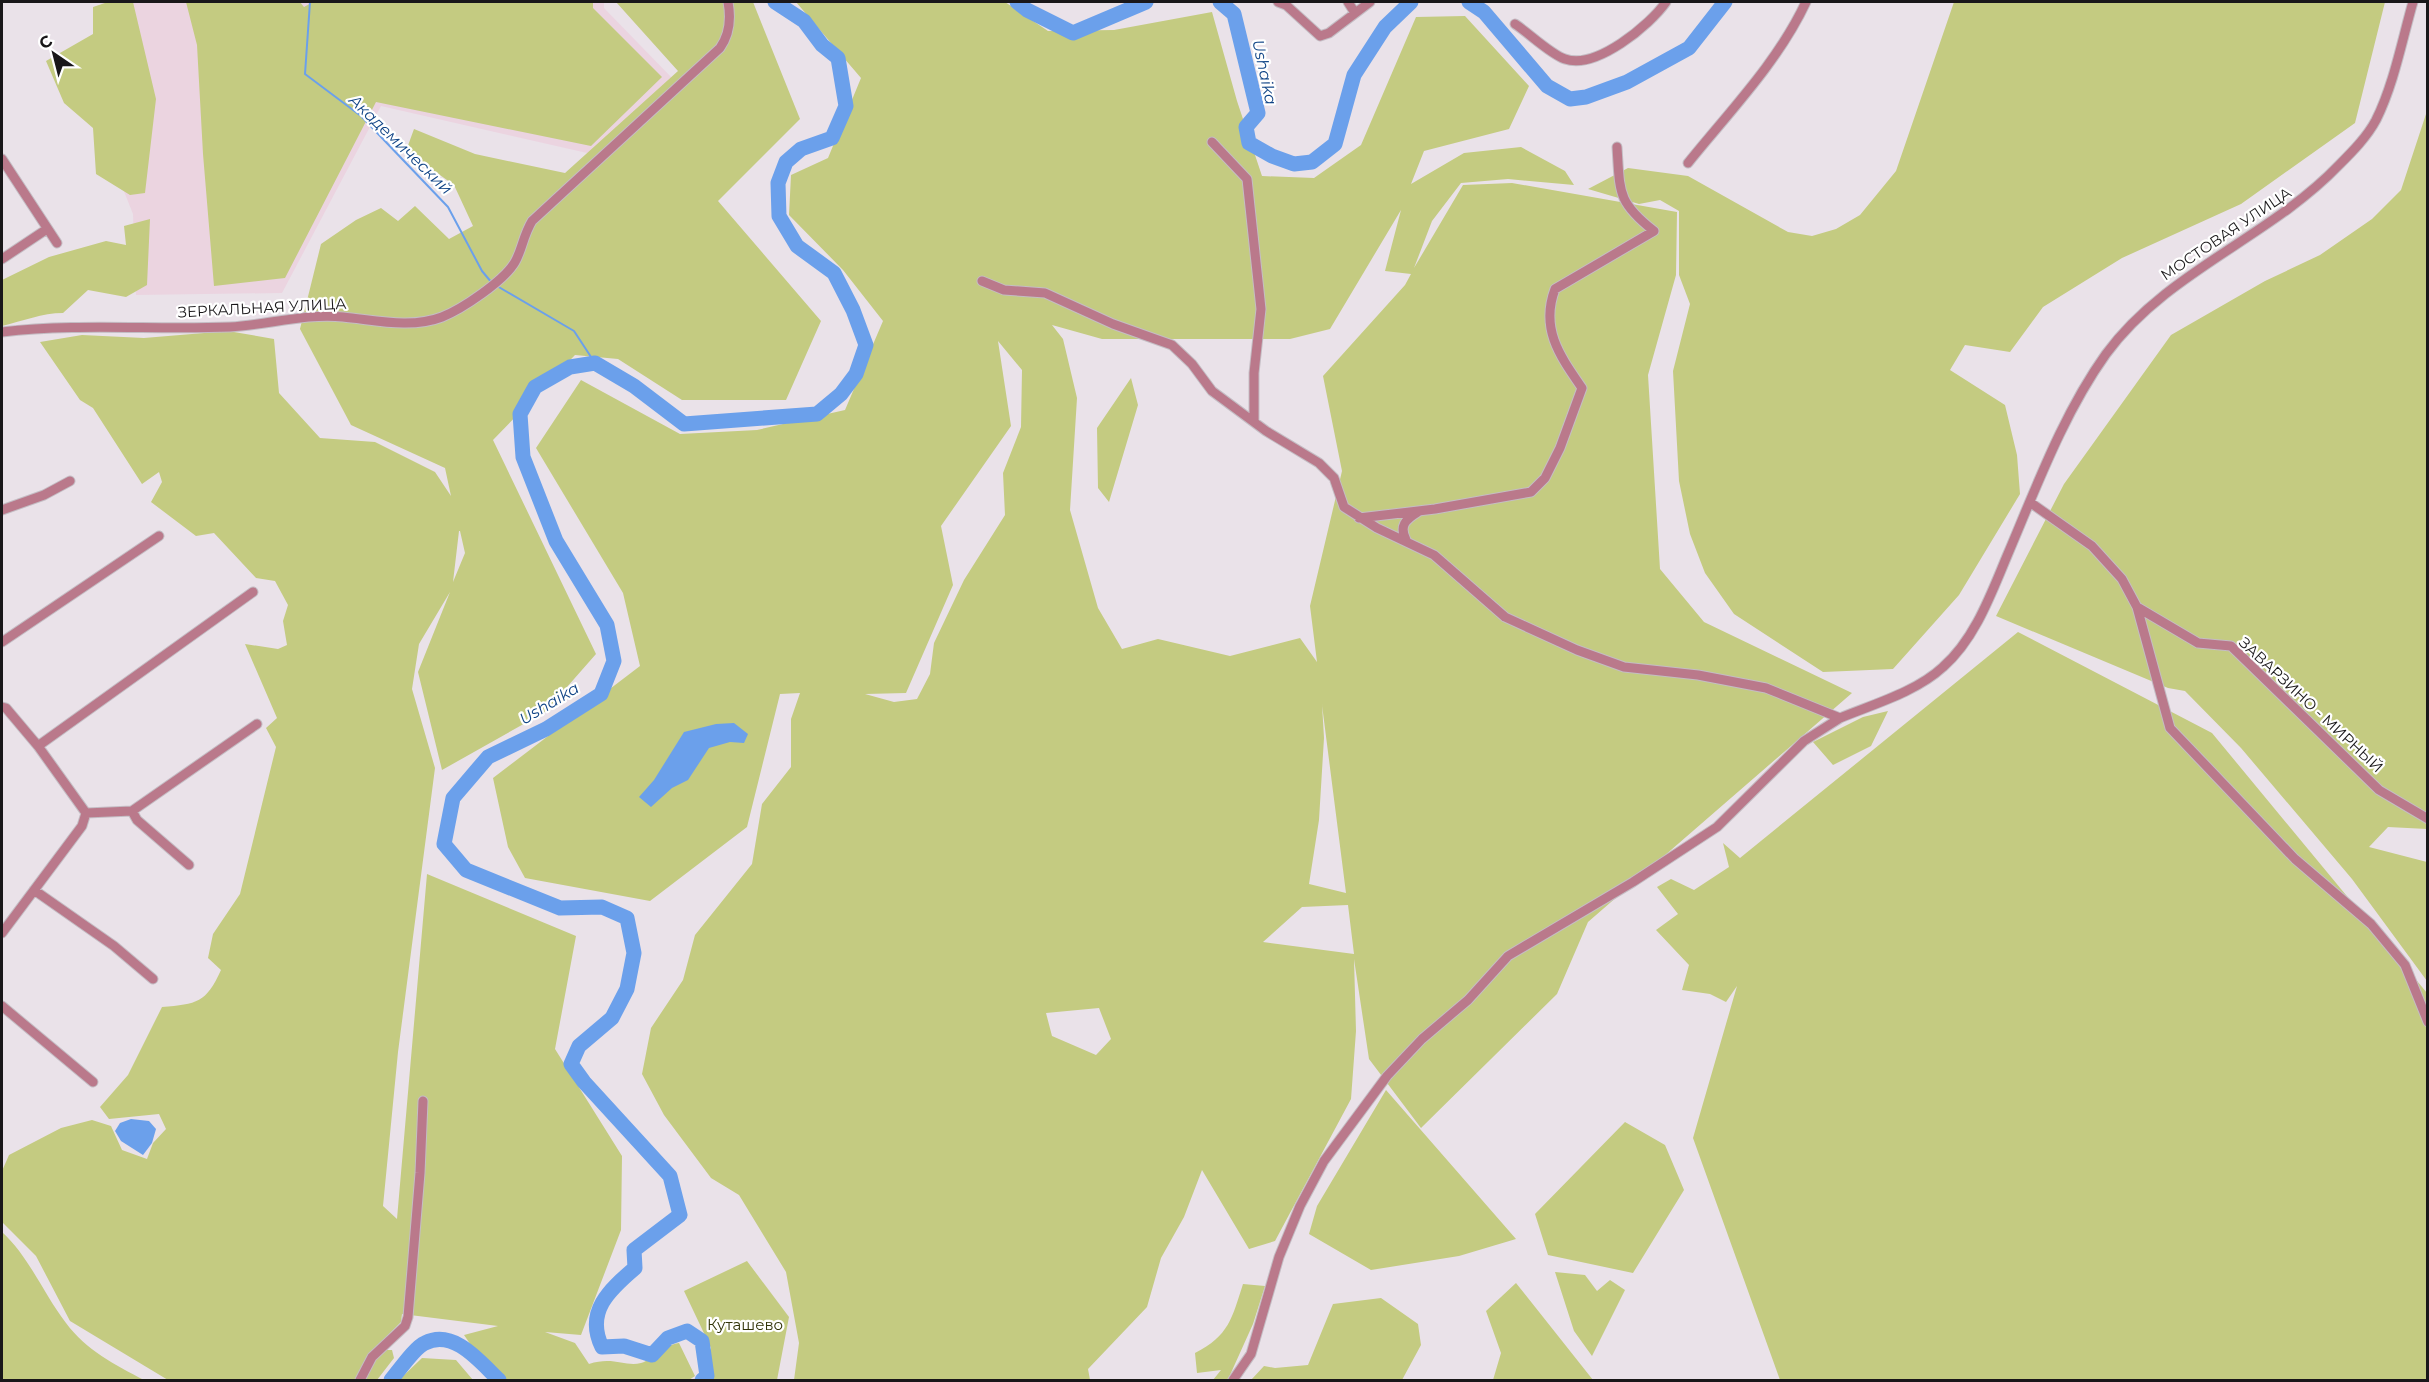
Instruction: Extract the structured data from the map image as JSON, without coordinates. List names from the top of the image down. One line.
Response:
{"streets":{"street":["МОСТОВАЯ УЛИЦА","ЗЕРКАЛЬНАЯ УЛИЦА","ЗАВАРЗИНО - МИРНЫЙ"]},"water":["Ushaika","Академический"],"parks":["Куташево"],"north":"top left"}
